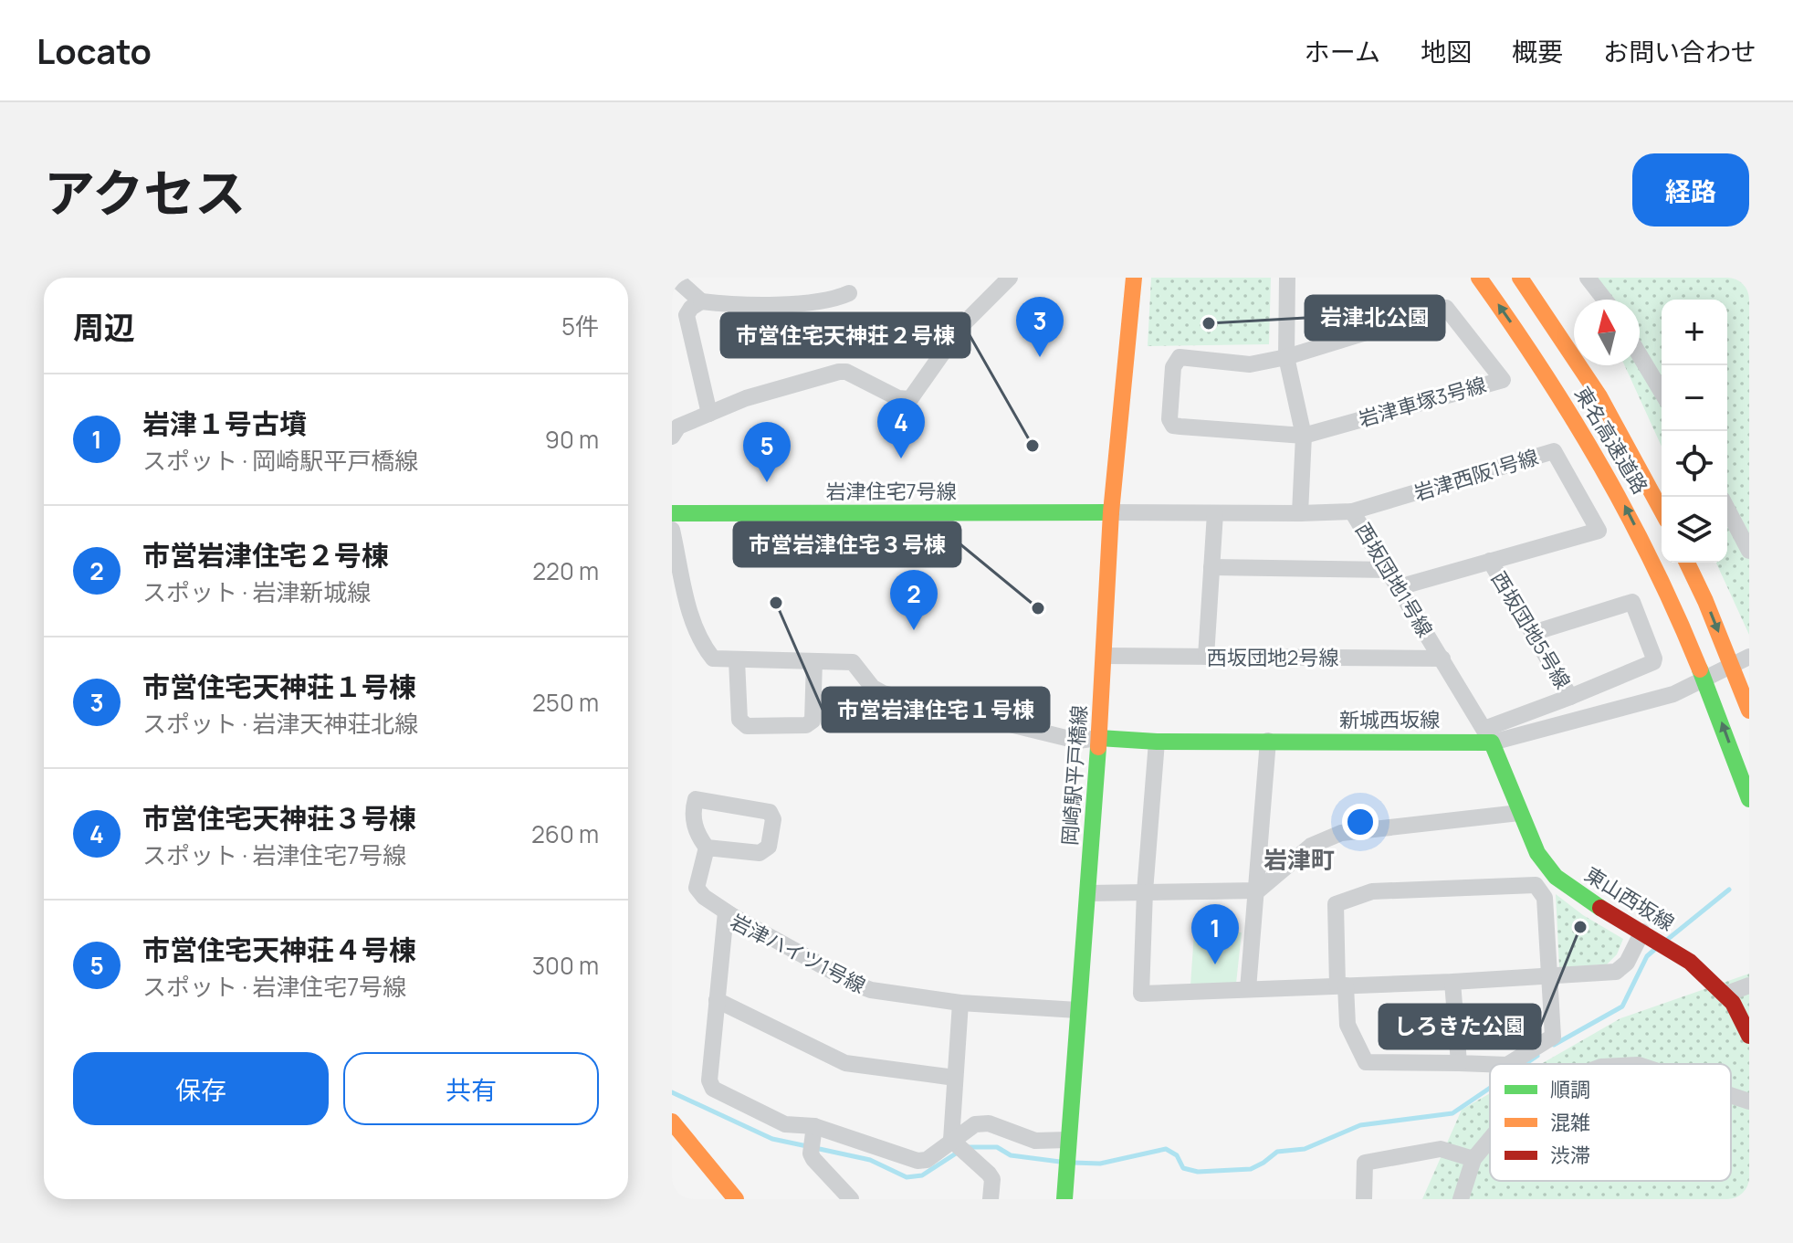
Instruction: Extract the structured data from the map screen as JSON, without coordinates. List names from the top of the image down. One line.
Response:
{"streets":{"main road":["東名高速道路","岩津住宅7号線","新城西坂線","岡崎駅平戸橋線","東山西坂線"],"street":["岩津車塚3号線","岩津西阪1号線","西坂団地1号線","西坂団地5号線","西坂団地2号線","岩津ハイツ1号線"]},"crossings":[["岩津西阪1号線","西坂団地1号線"],["岩津西阪1号線","西坂団地5号線"],["岩津住宅7号線","西坂団地1号線"],["岩津住宅7号線","岡崎駅平戸橋線"],["西坂団地1号線","西坂団地5号線"],["西坂団地1号線","西坂団地2号線"],["西坂団地1号線","新城西坂線"],["西坂団地1号線","岡崎駅平戸橋線"],["西坂団地1号線","東山西坂線"],["西坂団地5号線","新城西坂線"],["西坂団地5号線","東山西坂線"],["西坂団地2号線","岡崎駅平戸橋線"],["新城西坂線","岡崎駅平戸橋線"],["新城西坂線","東山西坂線"],["岡崎駅平戸橋線","岩津ハイツ1号線"]],"districts":["岩津町"],"places":["岩津北公園","市営住宅天神荘２号棟","市営岩津住宅１号棟","市営岩津住宅３号棟","しろきた公園"],"legend":["順調","混雑","渋滞"],"north":"top","page":{"header":"Locato","nav":["ホーム","地図","概要","お問い合わせ"],"title":"アクセス","buttons":["経路",["保存","共有"]],"heading":["周辺","5件"],"pins":["3","4","5","2","1"],"map_buttons":["+","−"],"list":[{"mark":"1","name":"岩津１号古墳","note":"スポット · 岡崎駅平戸橋線","value":"90 m"},{"mark":"2","name":"市営岩津住宅２号棟","note":"スポット · 岩津新城線","value":"220 m"},{"mark":"3","name":"市営住宅天神荘１号棟","note":"スポット · 岩津天神荘北線","value":"250 m"},{"mark":"4","name":"市営住宅天神荘３号棟","note":"スポット · 岩津住宅7号線","value":"260 m"},{"mark":"5","name":"市営住宅天神荘４号棟","note":"スポット · 岩津住宅7号線","value":"300 m"}]}}
